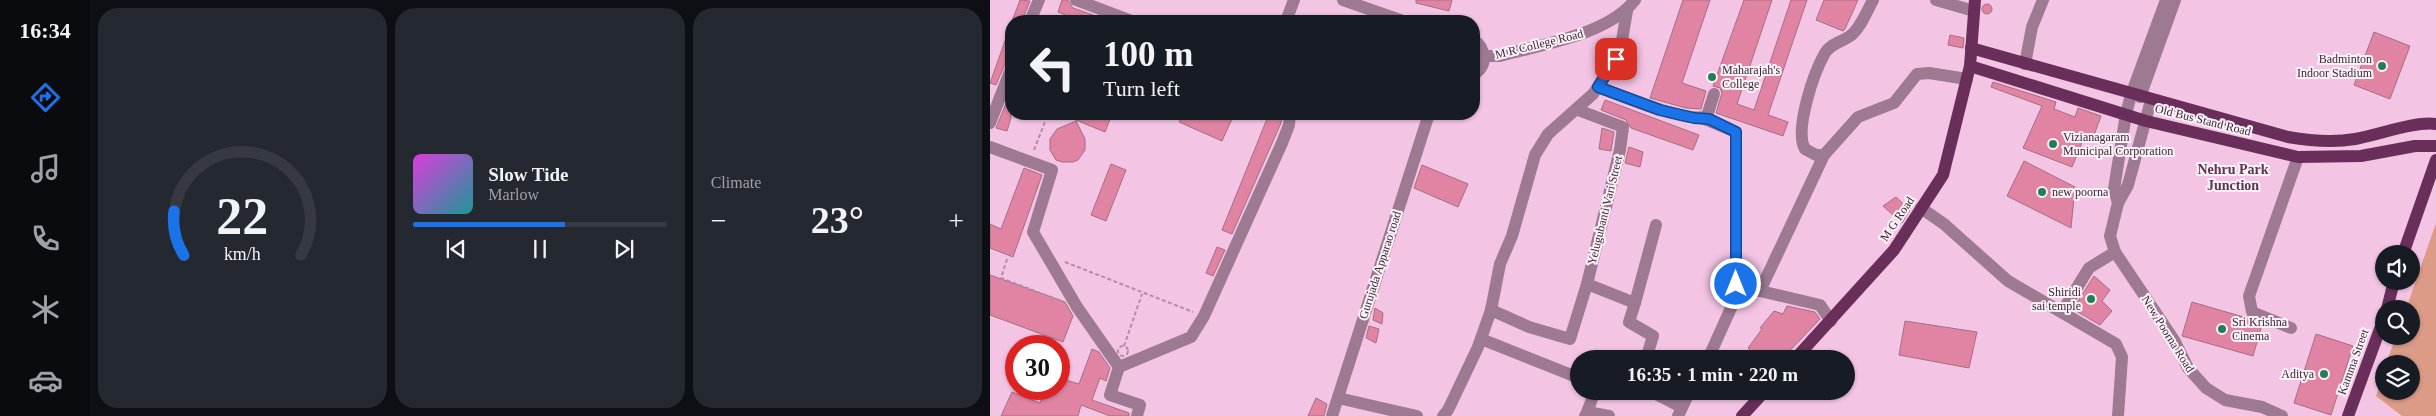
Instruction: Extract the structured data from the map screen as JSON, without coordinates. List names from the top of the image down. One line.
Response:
{"streets":{"main road":["Old Bus Stand Road","M G Road","Kamma Street"],"street":["M R College Road","Yelugubanti Vari Street","Gurujada Apparao road","New Poorna Road"]},"crossings":[["Old Bus Stand Road","M G Road"]],"districts":["Nehru Park Junction"],"places":["Badminton Indoor Stadium","Maharajah's College","Vizianagaram Municipal Corporation","new poorna","Shiridi sai temple","Sri Krishna Cinema","Aditya"],"page":{"tabs":"16:34","tile":"Climate","turn":["100 m","Turn left"],"song":["Slow Tide","Marlow"],"heat":["−","23°","+"],"limit":"30","trip":"16:35 · 1 min · 220 m","gauge":["22","km/h"]}}
